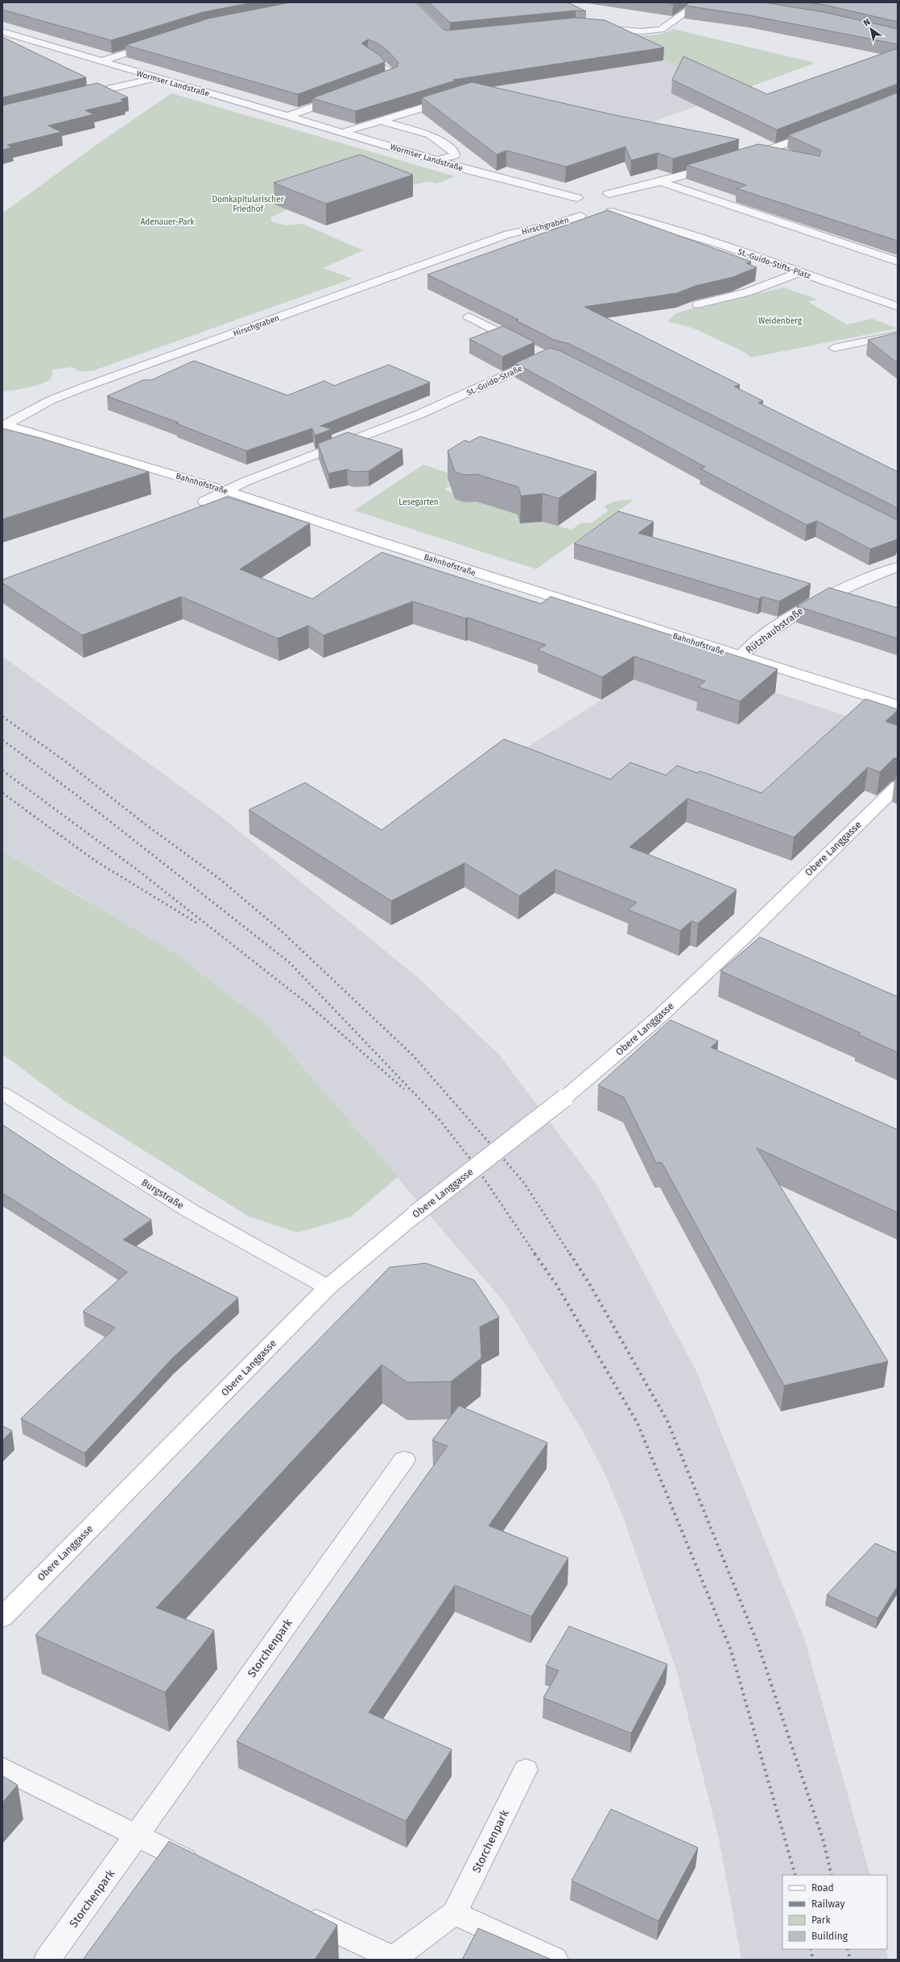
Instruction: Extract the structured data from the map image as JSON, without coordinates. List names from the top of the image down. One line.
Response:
{"streets":{"main road":["Bahnhofstraße","Obere Langgasse"],"street":["Wormser Landstraße","Hirschgraben","St.-Guido-Stifts-Platz","St.-Guido-Straße","Rützhaubstraße","Burgstraße","Storchenpark"]},"crossings":[["Wormser Landstraße","Hirschgraben"],["Hirschgraben","Bahnhofstraße"],["St.-Guido-Straße","Bahnhofstraße"],["Bahnhofstraße","Rützhaubstraße"],["Obere Langgasse","Burgstraße"]],"parks":["Domkapitularischer Friedhof","Adenauer-Park","Weidenberg","Lesegarten"],"legend":["Road","Railway","Park","Building"],"north":"top left"}
